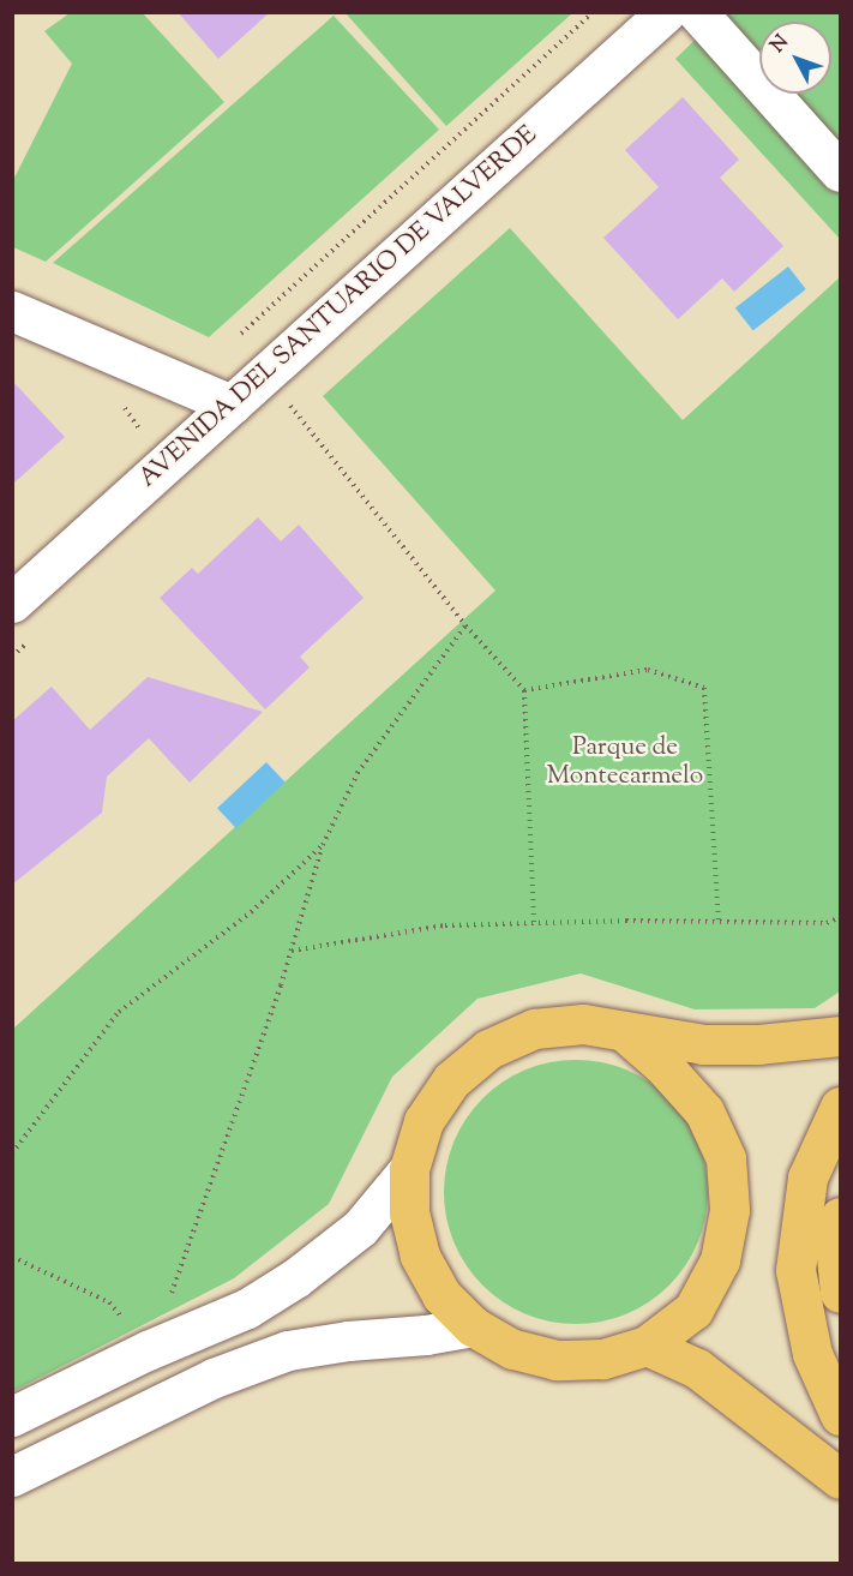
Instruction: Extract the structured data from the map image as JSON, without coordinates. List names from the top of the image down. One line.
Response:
{"streets":{"street":["AVENIDA DEL SANTUARIO DE VALVERDE"]},"parks":["Parque de Montecarmelo"],"north":"top left"}
